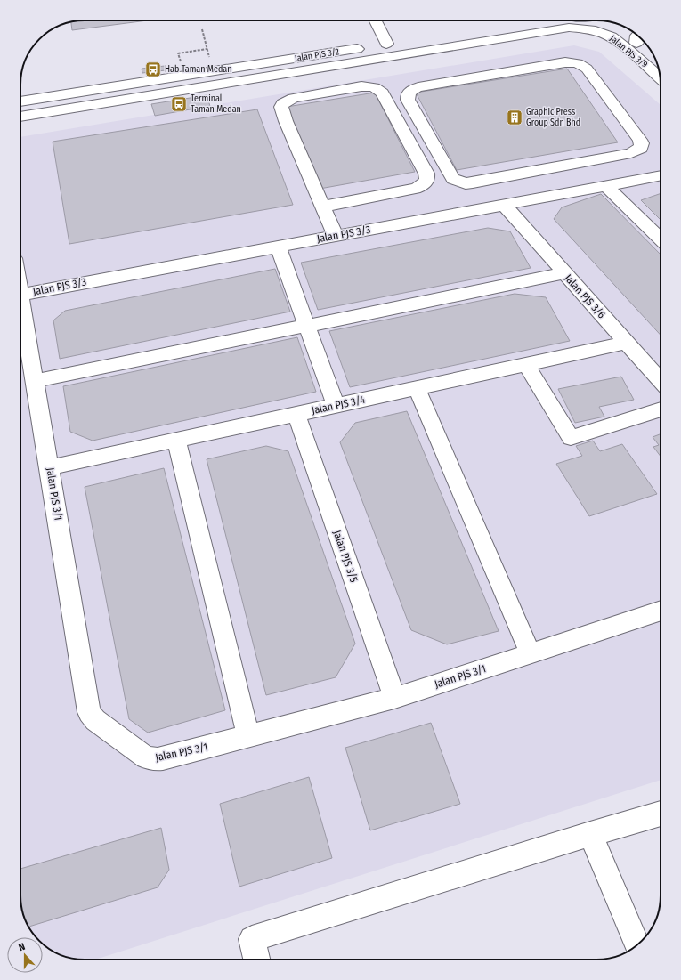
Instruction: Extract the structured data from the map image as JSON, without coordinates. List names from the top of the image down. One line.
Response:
{"streets":{"street":["Jalan PJS 3/9","Jalan PJS 3/2","Jalan PJS 3/3","Jalan PJS 3/6","Jalan PJS 3/4","Jalan PJS 3/1","Jalan PJS 3/5"]},"crossings":[["Jalan PJS 3/9","Jalan PJS 3/2"],["Jalan PJS 3/3","Jalan PJS 3/6"],["Jalan PJS 3/3","Jalan PJS 3/1"],["Jalan PJS 3/6","Jalan PJS 3/4"],["Jalan PJS 3/4","Jalan PJS 3/1"],["Jalan PJS 3/4","Jalan PJS 3/5"],["Jalan PJS 3/1","Jalan PJS 3/5"]],"places":{"bus stop":["Hab Taman Medan","Terminal Taman Medan"],"building":["Graphic Press Group Sdn Bhd"]},"north":"top"}
